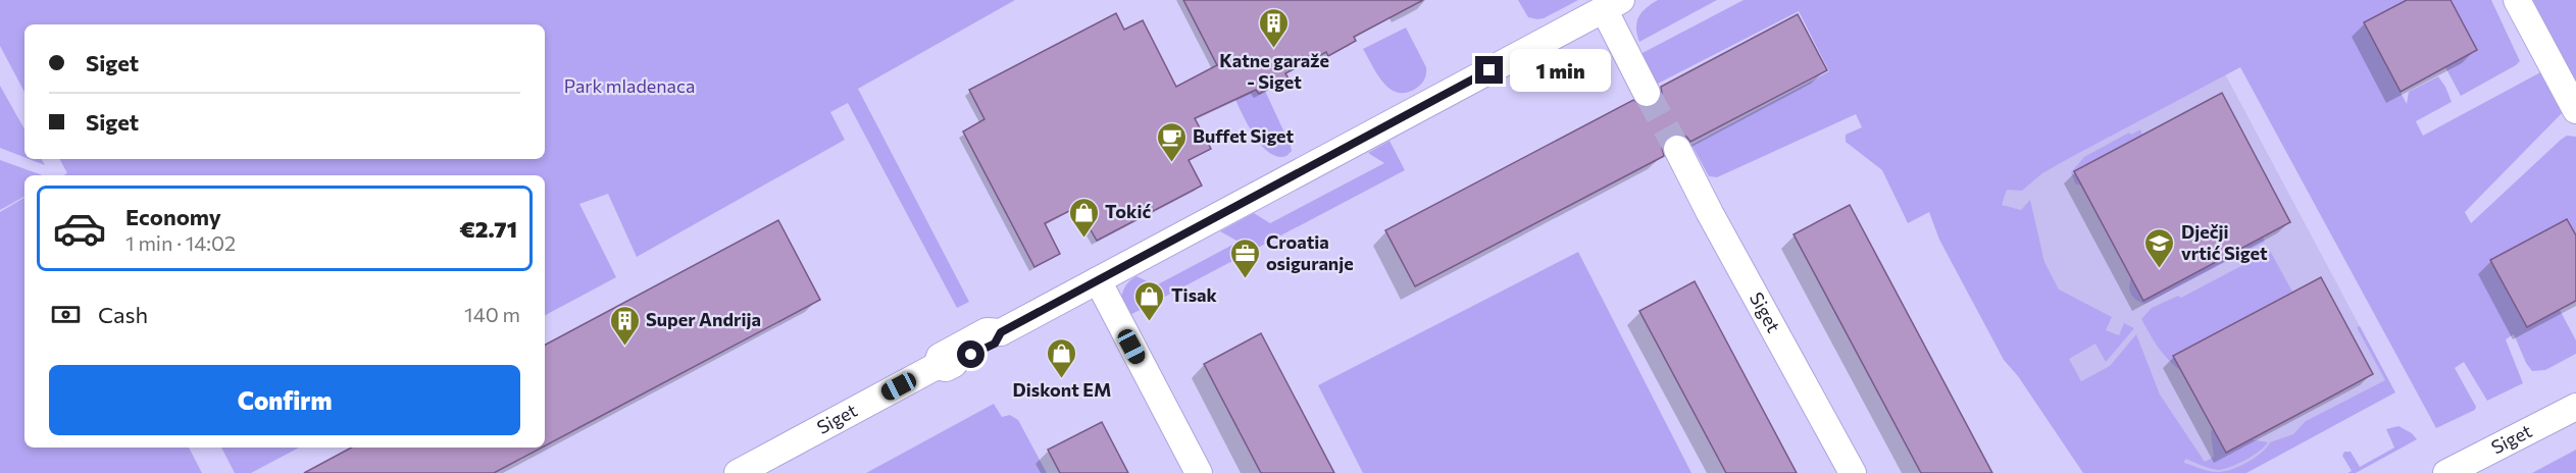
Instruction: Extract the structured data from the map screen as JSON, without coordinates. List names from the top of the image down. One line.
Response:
{"streets":{"street":["Siget"]},"parks":["Park mladenaca"],"places":{"building":["Katne garaže - Siget","Super Andrija"],"cafe":["Buffet Siget"],"shop":["Tokić","Tisak","Diskont EM"],"school or university":["Dječji vrtić Siget"],"office":["Croatia osiguranje"]},"page":{"banner":["Siget","Siget"],"bubble":"1 min","list":[{"name":"Economy","note":"1 min · 14:02","value":"€2.71"}],"pay":["Cash","140 m"],"buttons":"Confirm"}}
